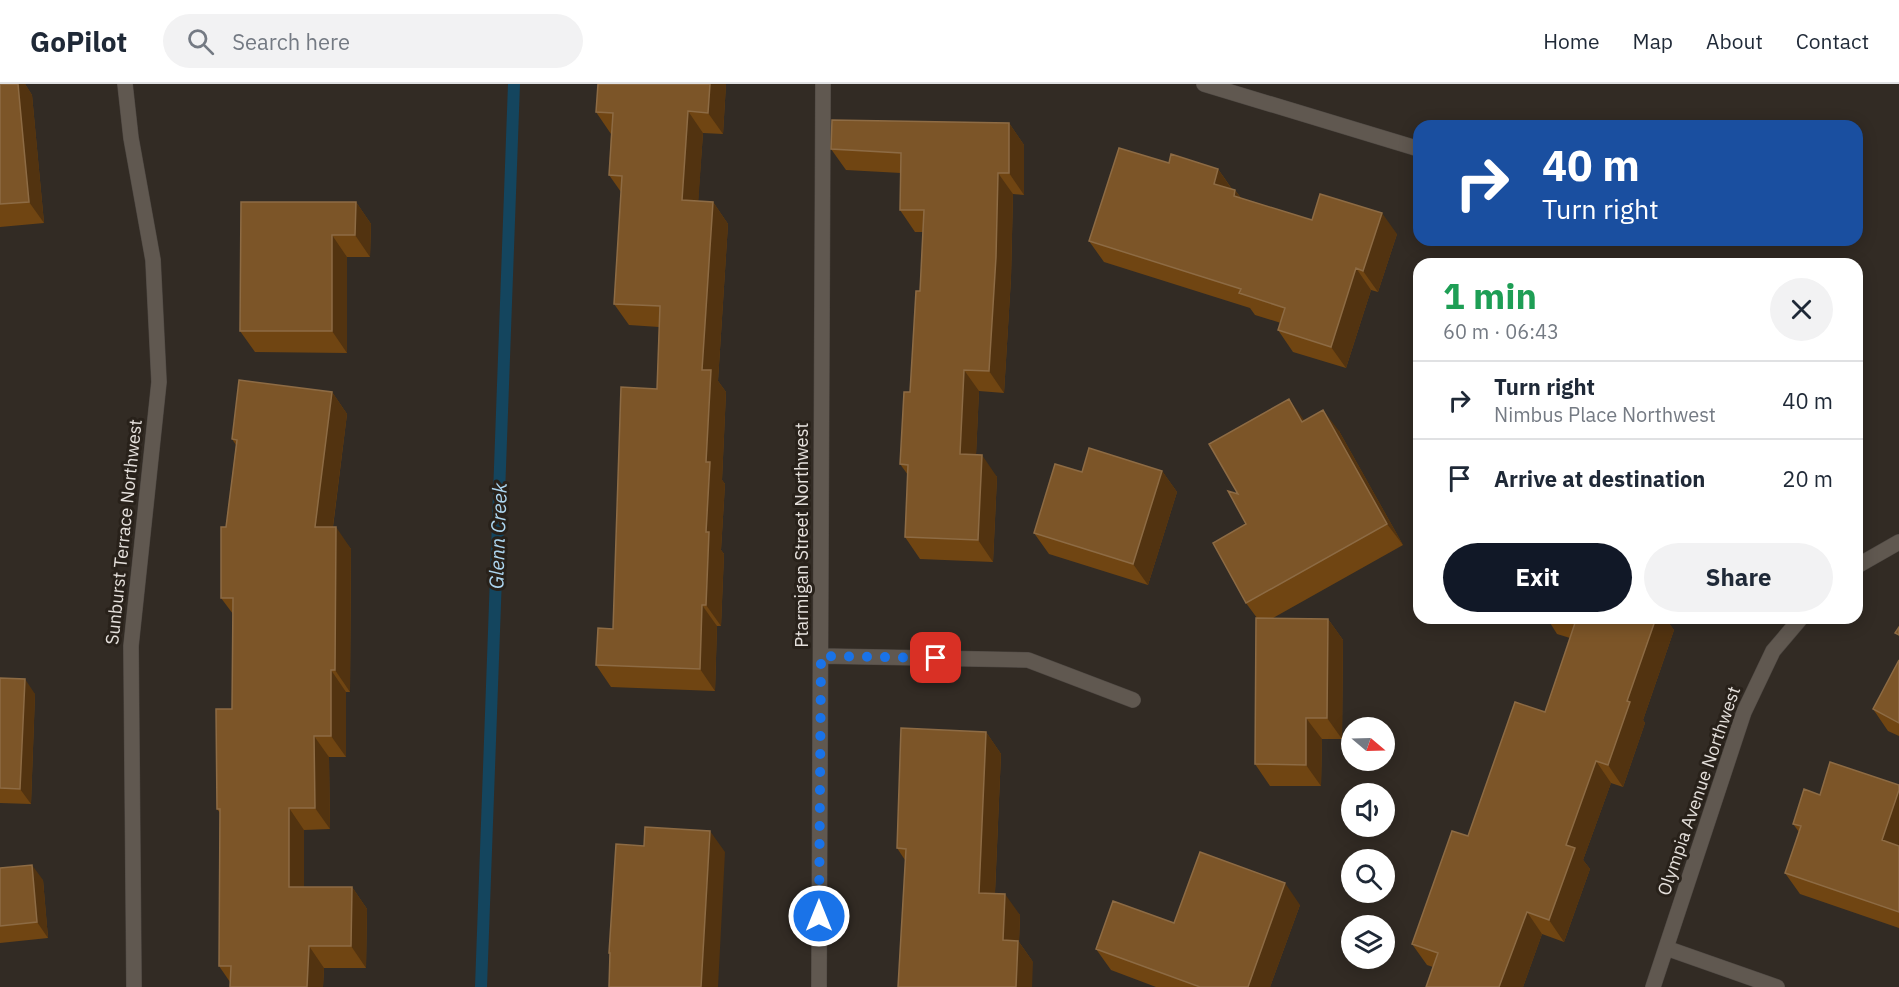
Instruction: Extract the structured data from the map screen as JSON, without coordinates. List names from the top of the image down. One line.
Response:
{"streets":{"street":["Sunburst Terrace Northwest","Ptarmigan Street Northwest","Olympia Avenue Northwest"]},"water":["Glenn Creek"],"north":"right","page":{"header":"GoPilot","search":"Search here","nav":["Home","Map","About","Contact"],"turn":["40 m","Turn right"],"heading":["1 min","60 m · 06:43"],"list":[{"name":"Turn right","note":"Nimbus Place Northwest","value":"40 m"},{"name":"Arrive at destination","value":"20 m"}],"buttons":["Exit","Share"]}}
